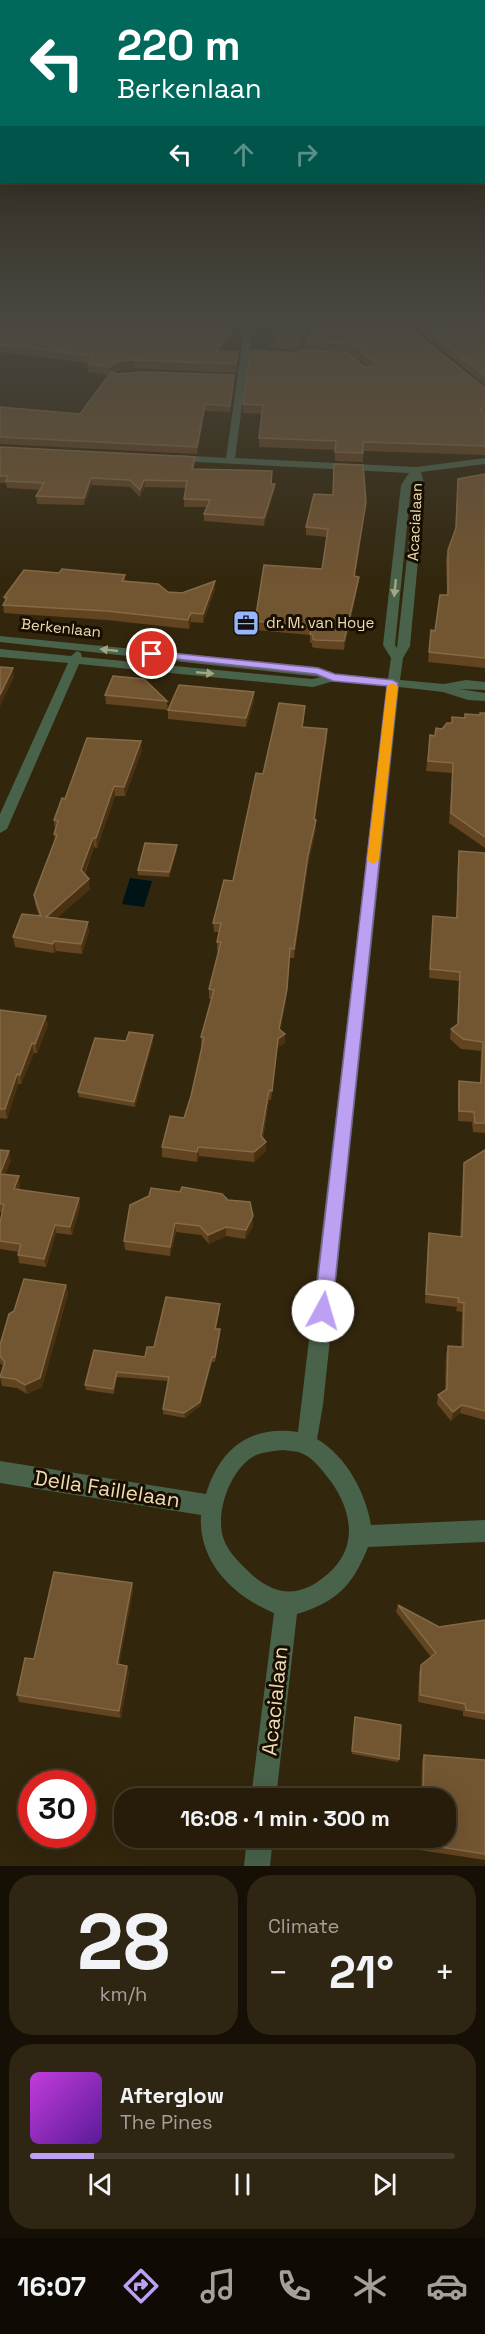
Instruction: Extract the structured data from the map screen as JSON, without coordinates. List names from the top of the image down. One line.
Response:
{"streets":{"street":["Acacialaan","Berkenlaan","Della Faillelaan"]},"crossings":[["Acacialaan","Berkenlaan"],["Acacialaan","Della Faillelaan"]],"places":{"office":["dr. M. van Hoye"]},"page":{"turn":["220 m","Berkenlaan"],"limit":"30","trip":"16:08 · 1 min · 300 m","tile":[["28","km/h"],"Climate"],"heat":["−","21°","+"],"song":["Afterglow","The Pines"],"tabs":"16:07"}}
